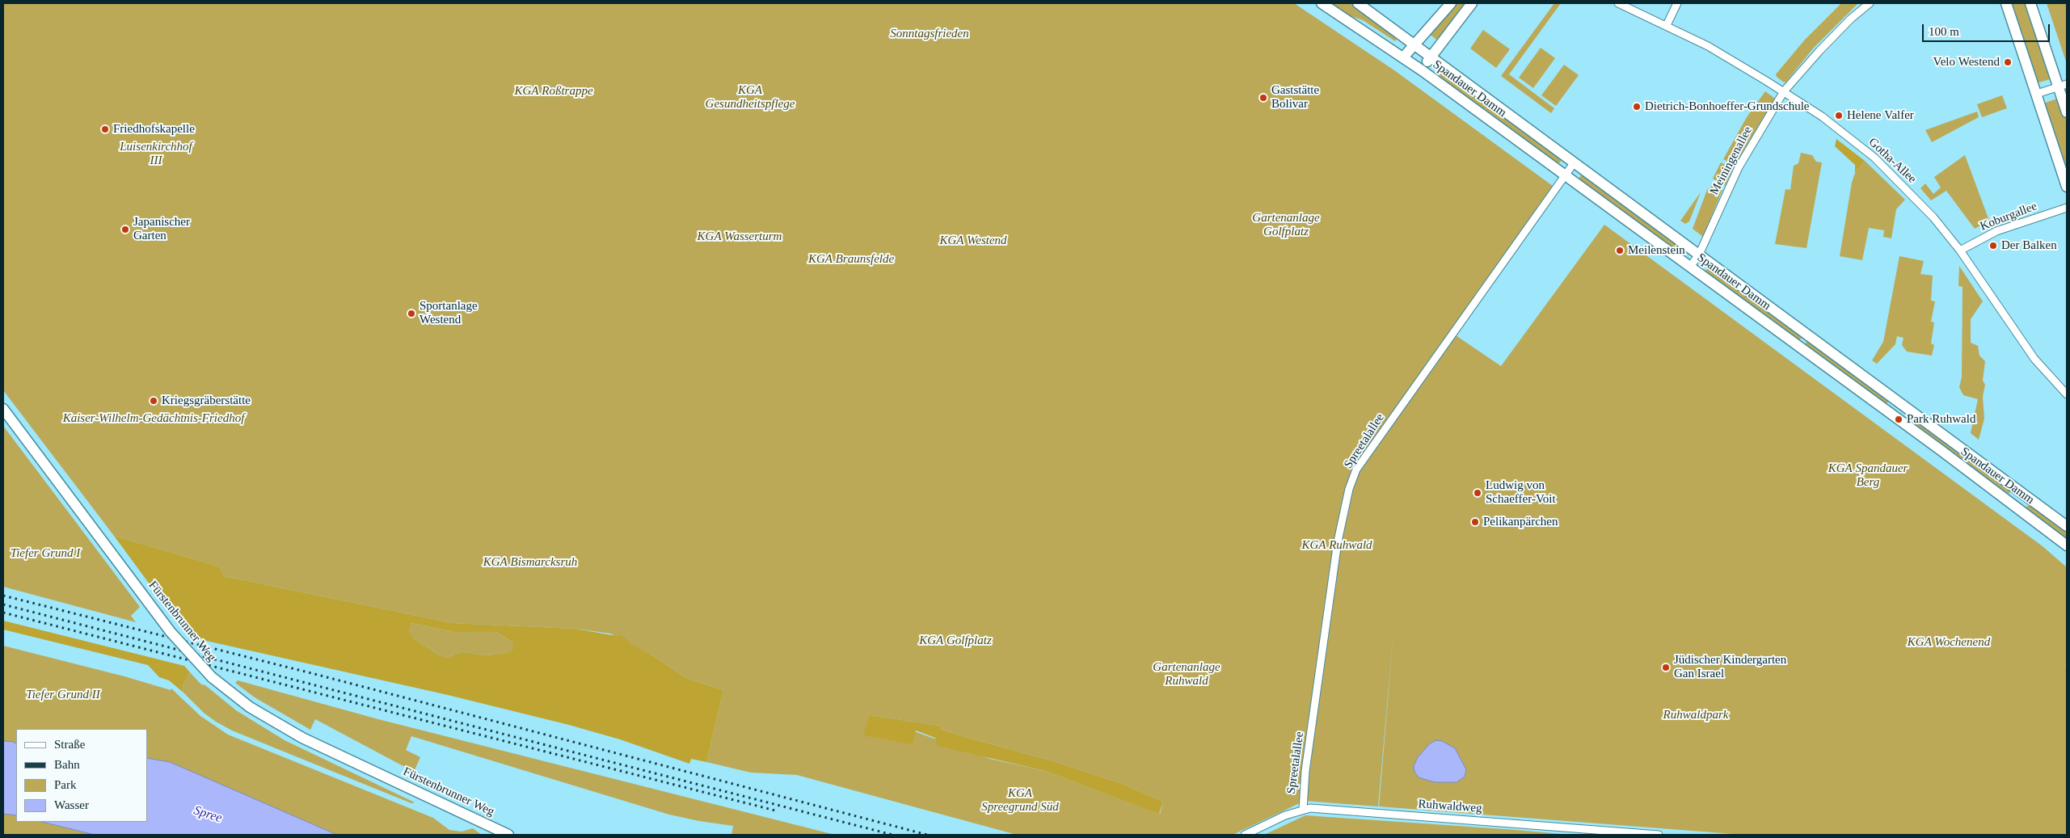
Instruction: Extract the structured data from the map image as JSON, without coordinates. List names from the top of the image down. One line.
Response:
{"streets":{"main road":["Spandauer Damm","Fürstenbrunner Weg"],"street":["Meiningenallee","Gotha-Allee","Koburgallee","Spreetalallee","Ruhwaldweg"]},"crossings":[["Spandauer Damm","Meiningenallee"],["Spandauer Damm","Spreetalallee"],["Meiningenallee","Gotha-Allee"],["Gotha-Allee","Koburgallee"],["Spreetalallee","Ruhwaldweg"]],"water":["Spree"],"parks":["Sonntagsfrieden","KGA Gesundheitspflege","KGA Roßtrappe","Luisenkirchhof III","Gartenanlage Golfplatz","KGA Wasserturm","KGA Westend","KGA Braunsfelde","Kaiser-Wilhelm-Gedächtnis-Friedhof","KGA Spandauer Berg","KGA Ruhwald","Tiefer Grund I","KGA Bismarcksruh","KGA Golfplatz","KGA Wochenend","Gartenanlage Ruhwald","Tiefer Grund II","Ruhwaldpark","KGA Spreegrund Süd"],"places":["Velo Westend","Gaststätte Bolivar","Dietrich-Bonhoeffer-Grundschule","Helene Valfer","Friedhofskapelle","Japanischer Garten","Der Balken","Meilenstein","Sportanlage Westend","Kriegsgräberstätte","Park Ruhwald","Ludwig von Schaeffer-Voit","Pelikanpärchen","Jüdischer Kindergarten Gan Israel"],"legend":["Straße","Bahn","Park","Wasser"],"scale_bar":"100 m"}
